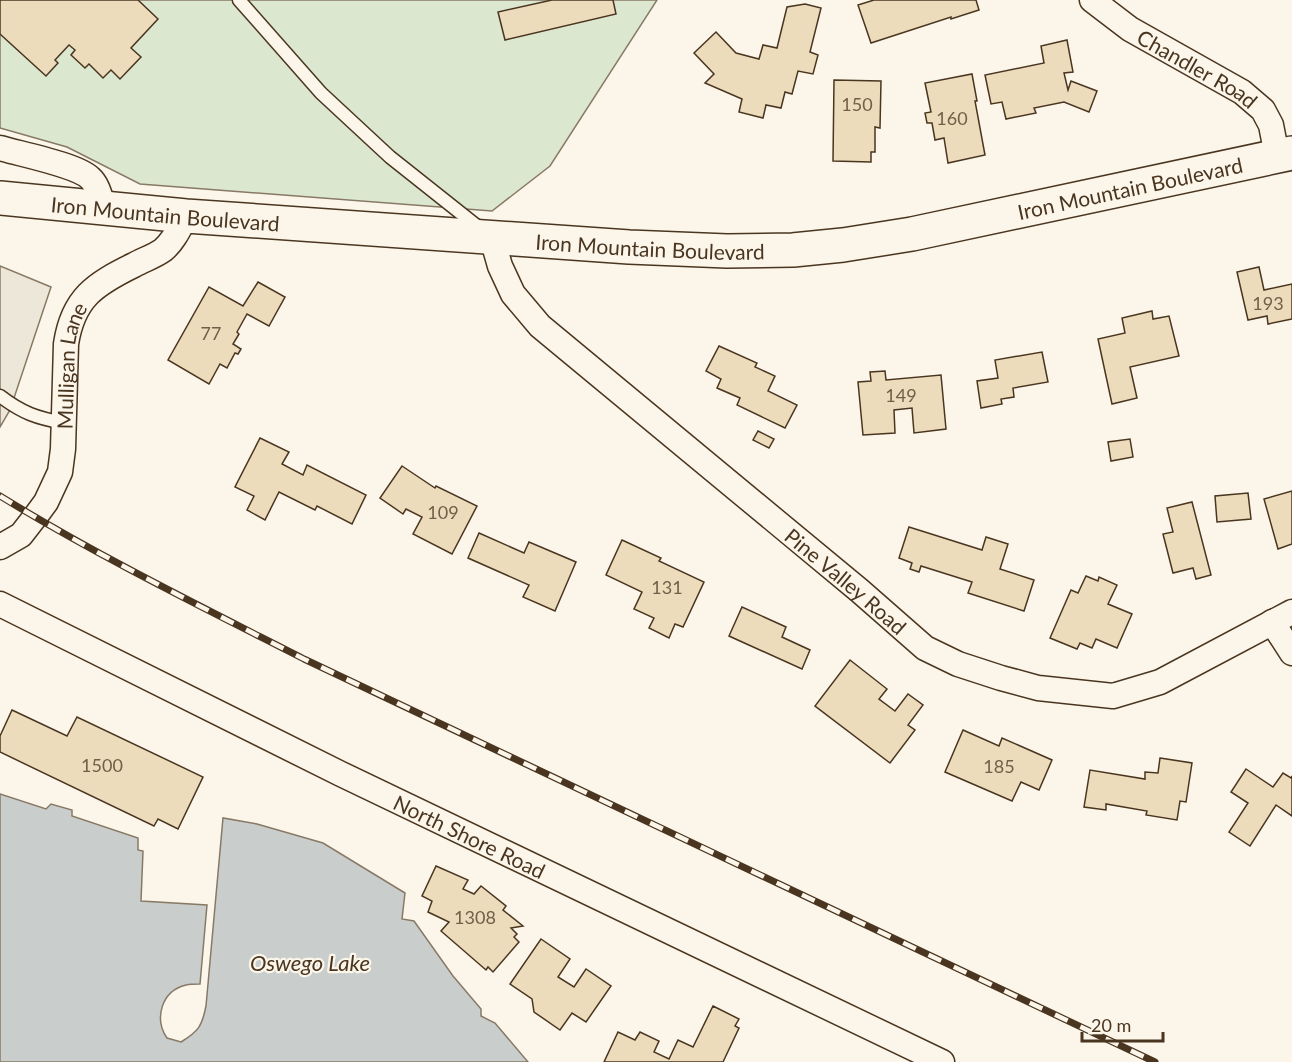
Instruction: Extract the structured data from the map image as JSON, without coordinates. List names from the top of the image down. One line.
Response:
{"streets":{"street":["Chandler Road","Iron Mountain Boulevard","Mulligan Lane","Pine Valley Road","North Shore Road"]},"crossings":[["Chandler Road","Iron Mountain Boulevard"],["Iron Mountain Boulevard","Mulligan Lane"],["Iron Mountain Boulevard","Pine Valley Road"]],"water":["Oswego Lake"],"house_numbers":["150","160","193","77","149","109","131","1500","185","1308"],"scale_bar":"20 m"}
